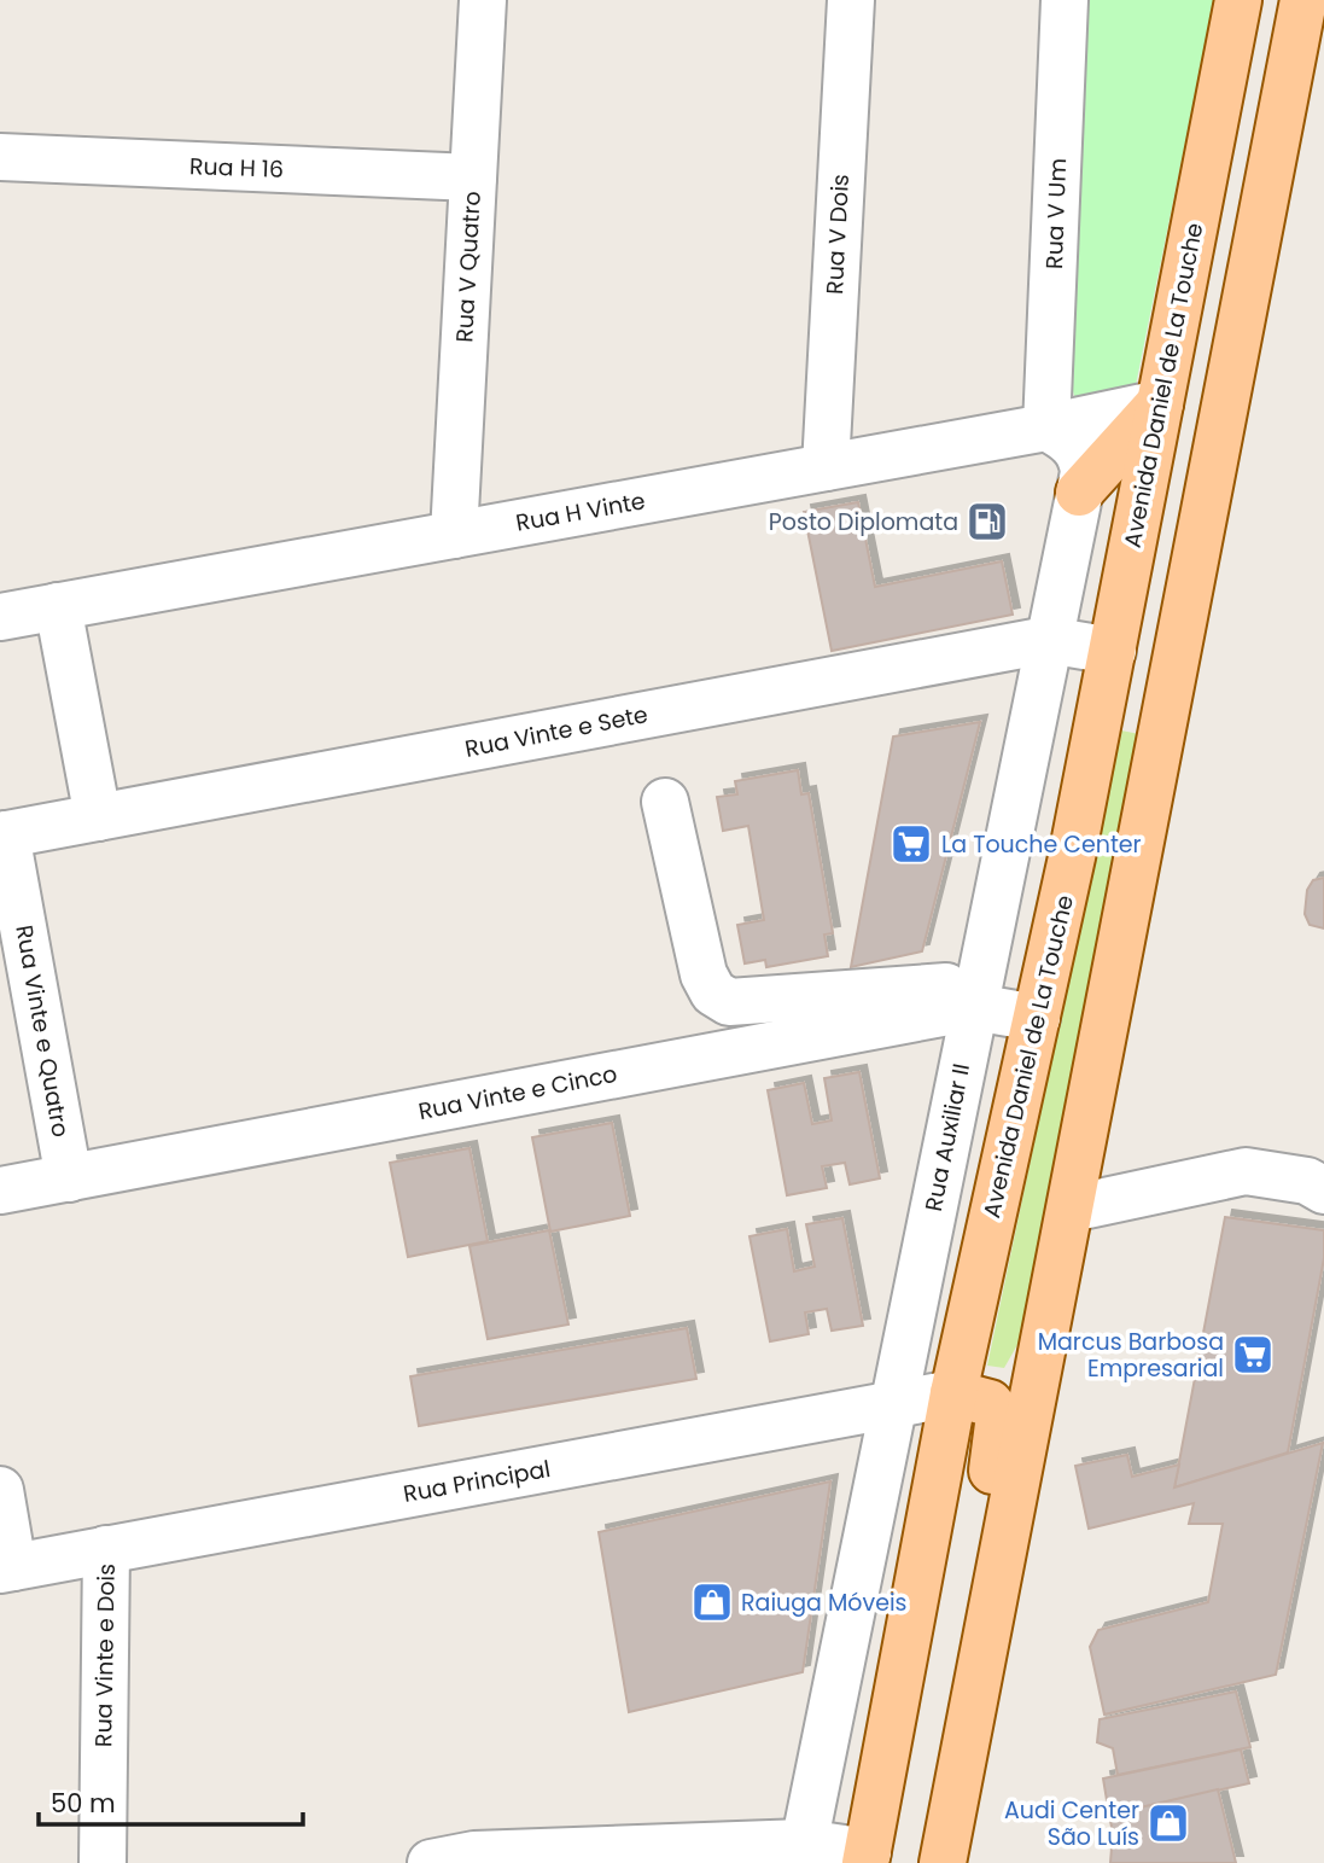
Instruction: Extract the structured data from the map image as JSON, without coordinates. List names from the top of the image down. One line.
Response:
{"streets":{"main road":["Avenida Daniel de La Touche"],"street":["Rua H 16","Rua V Um","Rua V Dois","Rua V Quatro","Rua H Vinte","Rua Vinte e Sete","Rua Vinte e Quatro","Rua Vinte e Cinco","Rua Auxiliar II","Rua Principal","Rua Vinte e Dois"]},"crossings":[["Rua H 16","Rua V Quatro"],["Rua V Um","Rua H Vinte"],["Rua V Um","Rua Auxiliar II"],["Rua V Dois","Rua H Vinte"],["Rua V Quatro","Rua H Vinte"],["Avenida Daniel de La Touche","Rua H Vinte"],["Avenida Daniel de La Touche","Rua Vinte e Sete"],["Avenida Daniel de La Touche","Rua Vinte e Cinco"],["Avenida Daniel de La Touche","Rua Principal"],["Rua H Vinte","Rua Auxiliar II"],["Rua Vinte e Sete","Rua Vinte e Quatro"],["Rua Vinte e Sete","Rua Auxiliar II"],["Rua Vinte e Quatro","Rua Vinte e Cinco"],["Rua Vinte e Cinco","Rua Auxiliar II"],["Rua Auxiliar II","Rua Principal"],["Rua Principal","Rua Vinte e Dois"]],"places":{"fuel station":["Posto Diplomata"],"supermarket":["La Touche Center","Marcus Barbosa Empresarial"],"shop":["Raiuga Móveis","Audi Center São Luís"]},"scale_bar":"50 m"}
